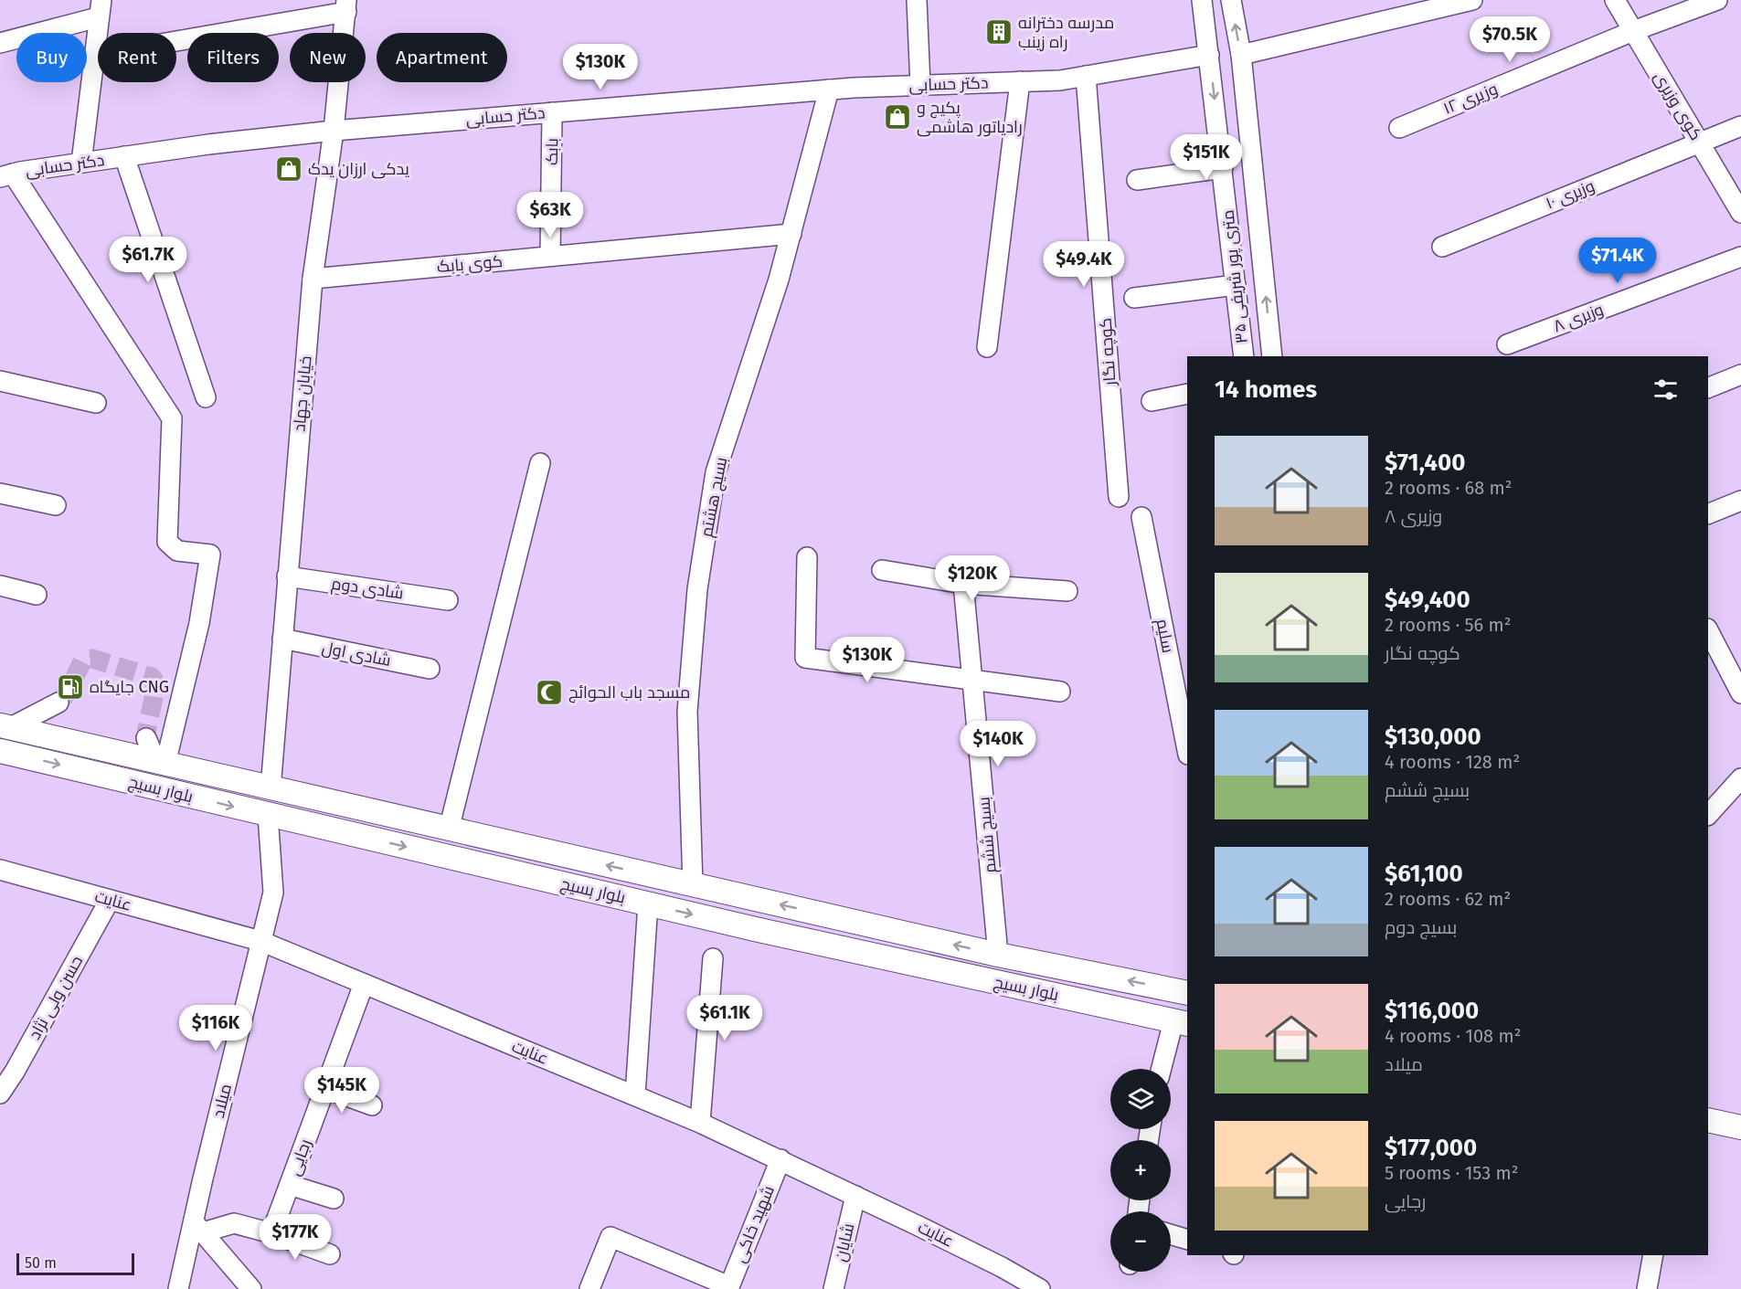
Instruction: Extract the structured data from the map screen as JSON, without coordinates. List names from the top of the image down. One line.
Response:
{"streets":{"main road":["بلوار بسیج"],"street":["دکتر حسابی","وزيری ۱۲","کوی وزیری","بابک","وزیری ۱۰","کوی بابک","۳۵ متری پور شریفی","وزیری ۸","کوچه نگار","خیابان جهاد","بسیج هشتم","شادی دوم","سلیم","شادی اول","بسیج ششم","عنایت","حسن ولی نژاد","میلاد","رجایی","شهید خاکی","شایان"]},"crossings":[["دکتر حسابی","بابک"],["دکتر حسابی","۳۵ متری پور شریفی"],["دکتر حسابی","کوچه نگار"],["دکتر حسابی","خیابان جهاد"],["دکتر حسابی","بسیج هشتم"],["وزيری ۱۲","کوی وزیری"],["کوی وزیری","وزیری ۱۰"],["بابک","کوی بابک"],["کوی بابک","خیابان جهاد"],["کوی بابک","بسیج هشتم"],["خیابان جهاد","شادی دوم"],["خیابان جهاد","شادی اول"],["خیابان جهاد","بلوار بسیج"],["بسیج هشتم","بلوار بسیج"],["بلوار بسیج","بسیج ششم"],["بلوار بسیج","میلاد"],["عنایت","حسن ولی نژاد"],["عنایت","میلاد"],["عنایت","رجایی"],["عنایت","شهید خاکی"],["عنایت","شایان"]],"places":{"building":["مدرسه دخترانه راه زینب"],"shop":["پکیج و رادیاتور هاشمی","یدکی ارزان یدک"],"fuel station":["جایگاه CNG"],"mosque":["مسجد باب الحوائج"]},"scale_bar":"50 m","page":{"price":["$70.5K","$130K","$151K","$63K","$61.7K","$71.4K","$49.4K","$120K","$130K","$140K","$61.1K","$116K","$145K","$177K"],"chip":["Buy","Rent","Filters","New","Apartment"],"heading":"14 homes","list":[{"name":"$71,400","note":"2 rooms · 68 m² · وزیری ۸"},{"name":"$49,400","note":"2 rooms · 56 m² · کوچه نگار"},{"name":"$130,000","note":"4 rooms · 128 m² · بسیج ششم"},{"name":"$61,100","note":"2 rooms · 62 m² · بسيج دوم"},{"name":"$116,000","note":"4 rooms · 108 m² · میلاد"},{"name":"$177,000","note":"5 rooms · 153 m² · رجایی"}],"map_buttons":["+","−"],"scale":"50 m"}}
